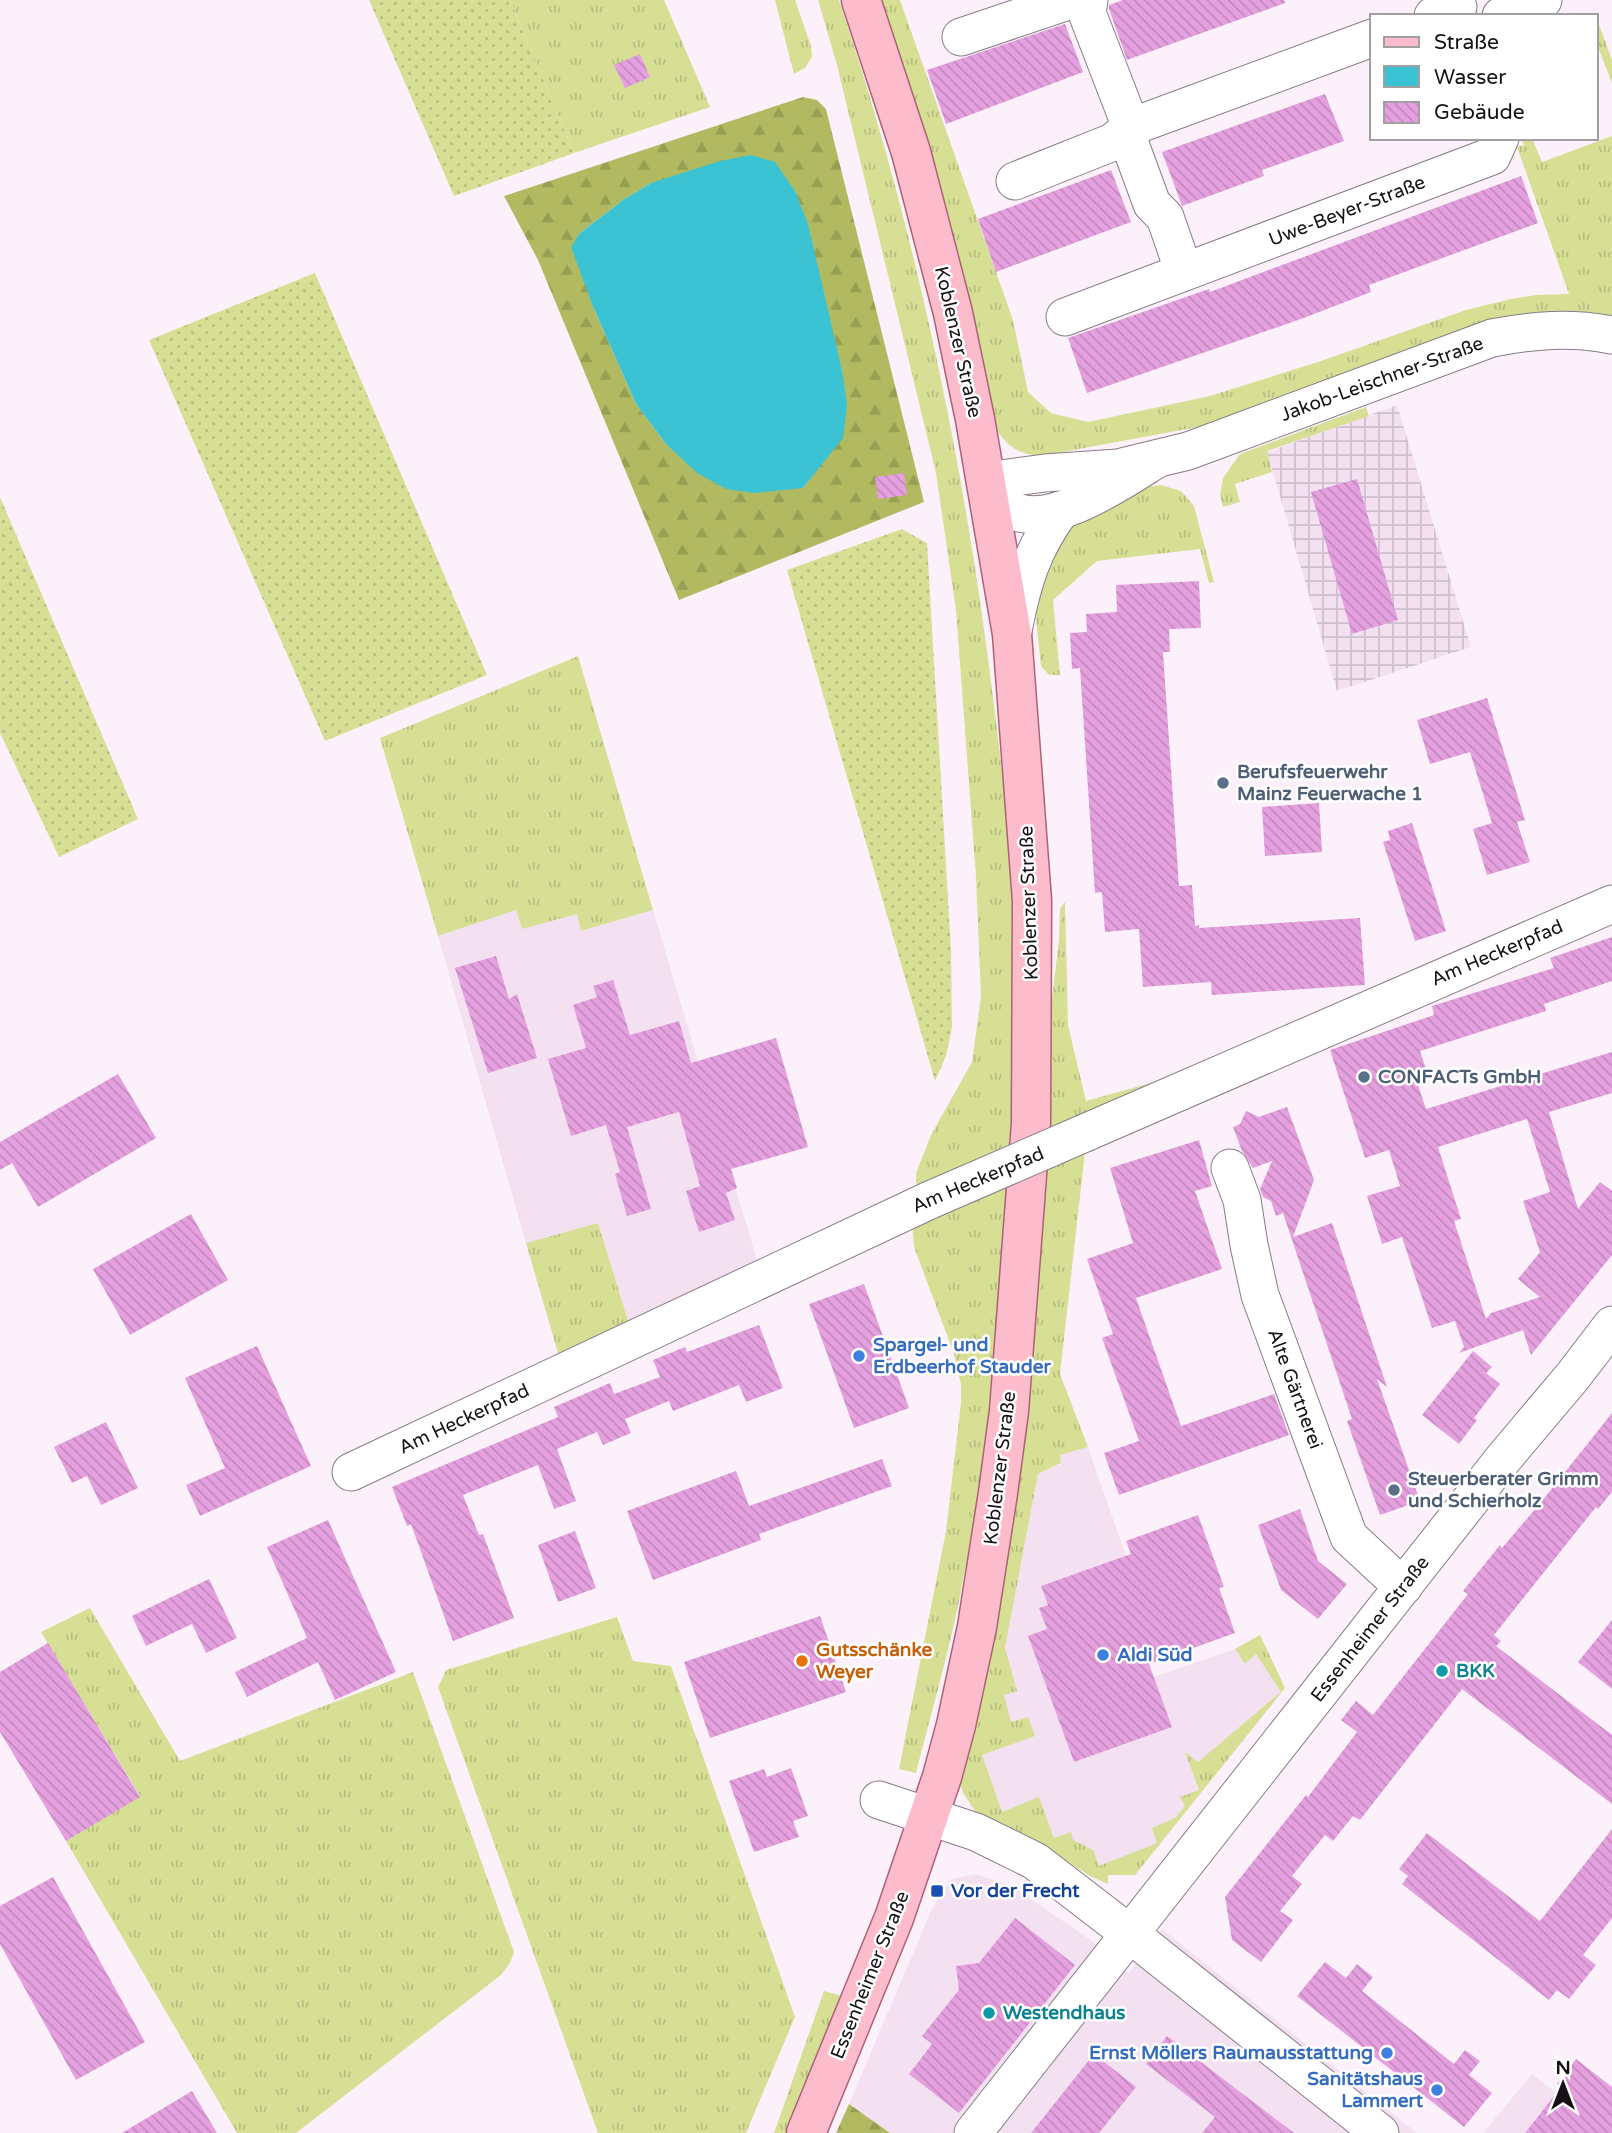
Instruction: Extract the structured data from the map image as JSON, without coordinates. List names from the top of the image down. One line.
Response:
{"streets":{"main road":["Koblenzer Straße","Essenheimer Straße"],"street":["Uwe-Beyer-Straße","Jakob-Leischner-Straße","Am Heckerpfad","Alte Gärtnerei"]},"crossings":[["Koblenzer Straße","Jakob-Leischner-Straße"],["Koblenzer Straße","Essenheimer Straße"],["Alte Gärtnerei","Essenheimer Straße"]],"places":{"other":["Berufsfeuerwehr Mainz Feuerwache 1","CONFACTs GmbH","Spargel- und Erdbeerhof Stauder","Steuerberater Grimm und Schierholz","Aldi Süd","Gutsschänke Weyer","BKK","Westendhaus","Ernst Möllers Raumausstattung","Sanitätshaus Lammert"],"transit":["Vor der Frecht"]},"legend":["Straße","Wasser","Gebäude"],"north":"top"}
